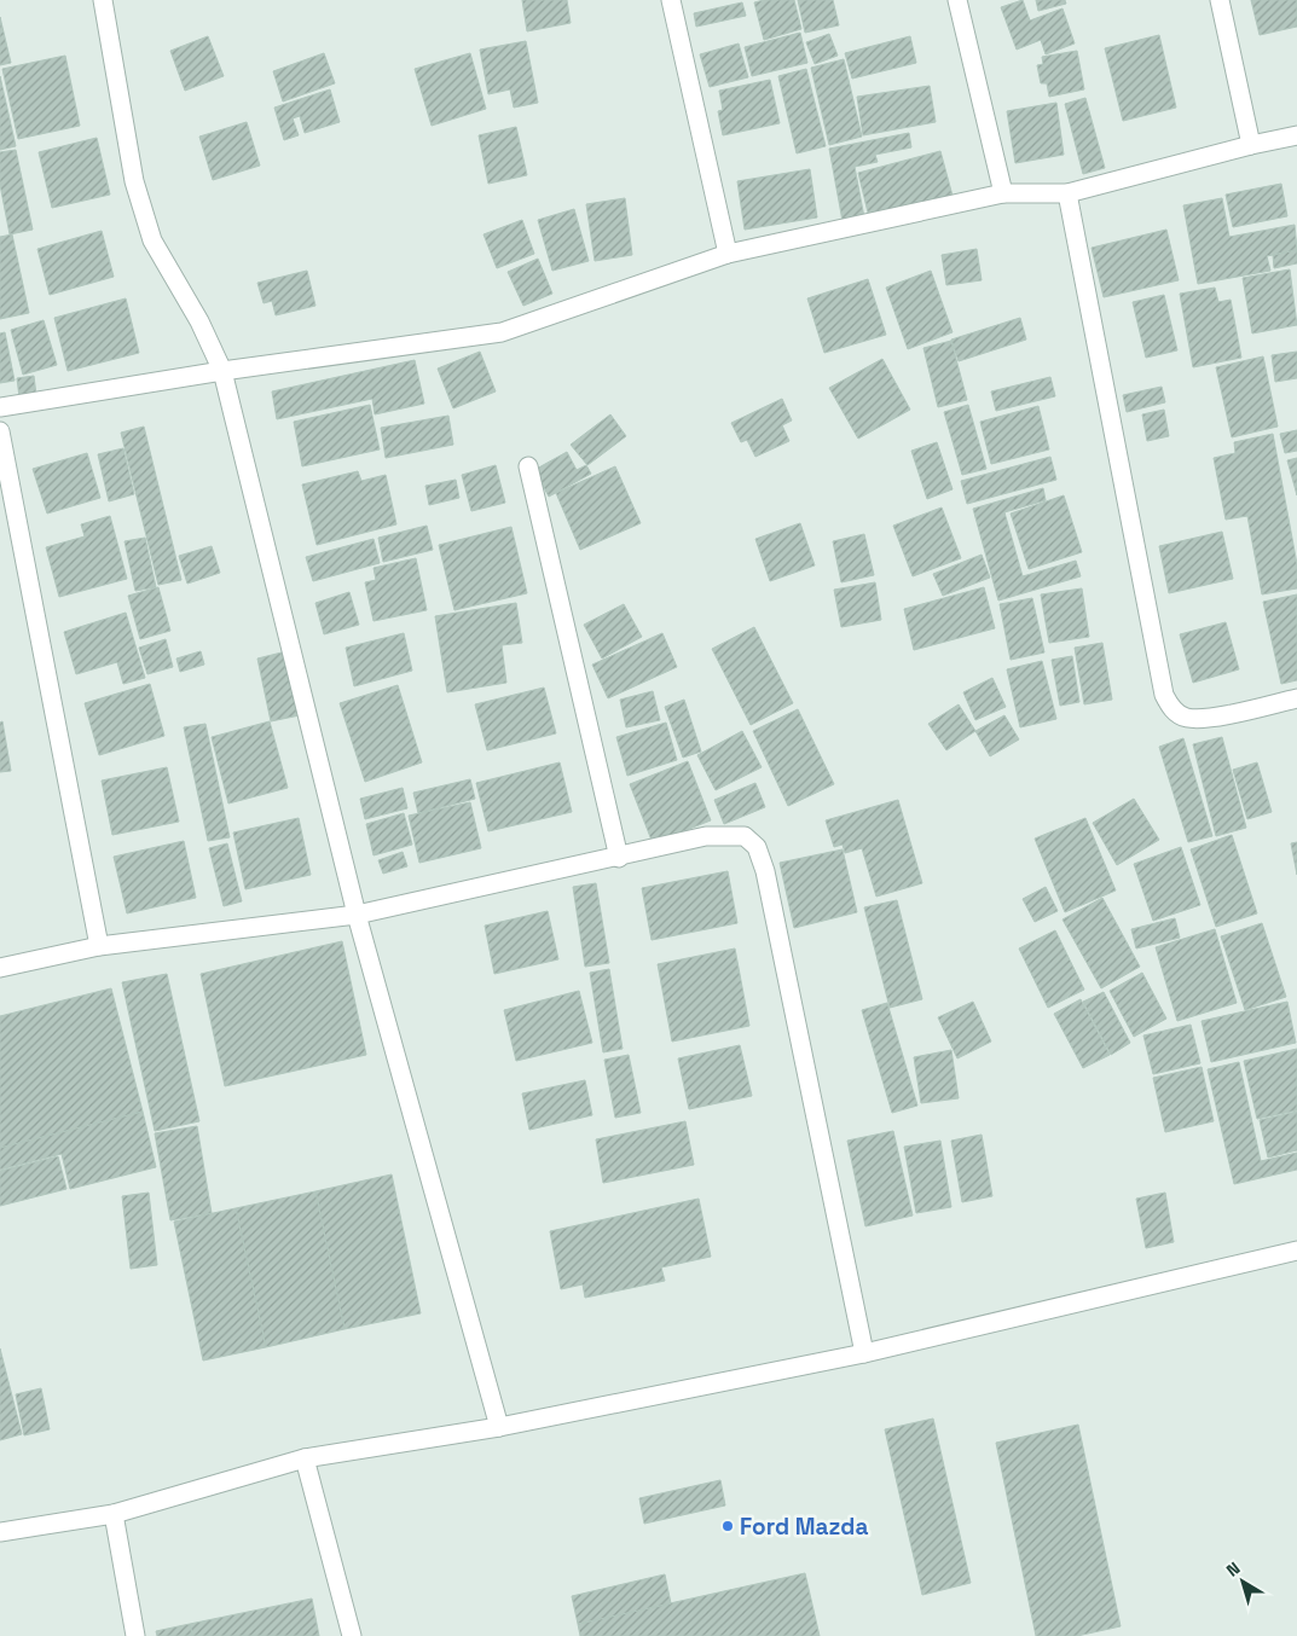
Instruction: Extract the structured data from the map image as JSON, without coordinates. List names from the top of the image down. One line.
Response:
{"places":["Ford Mazda"],"north":"top left"}
